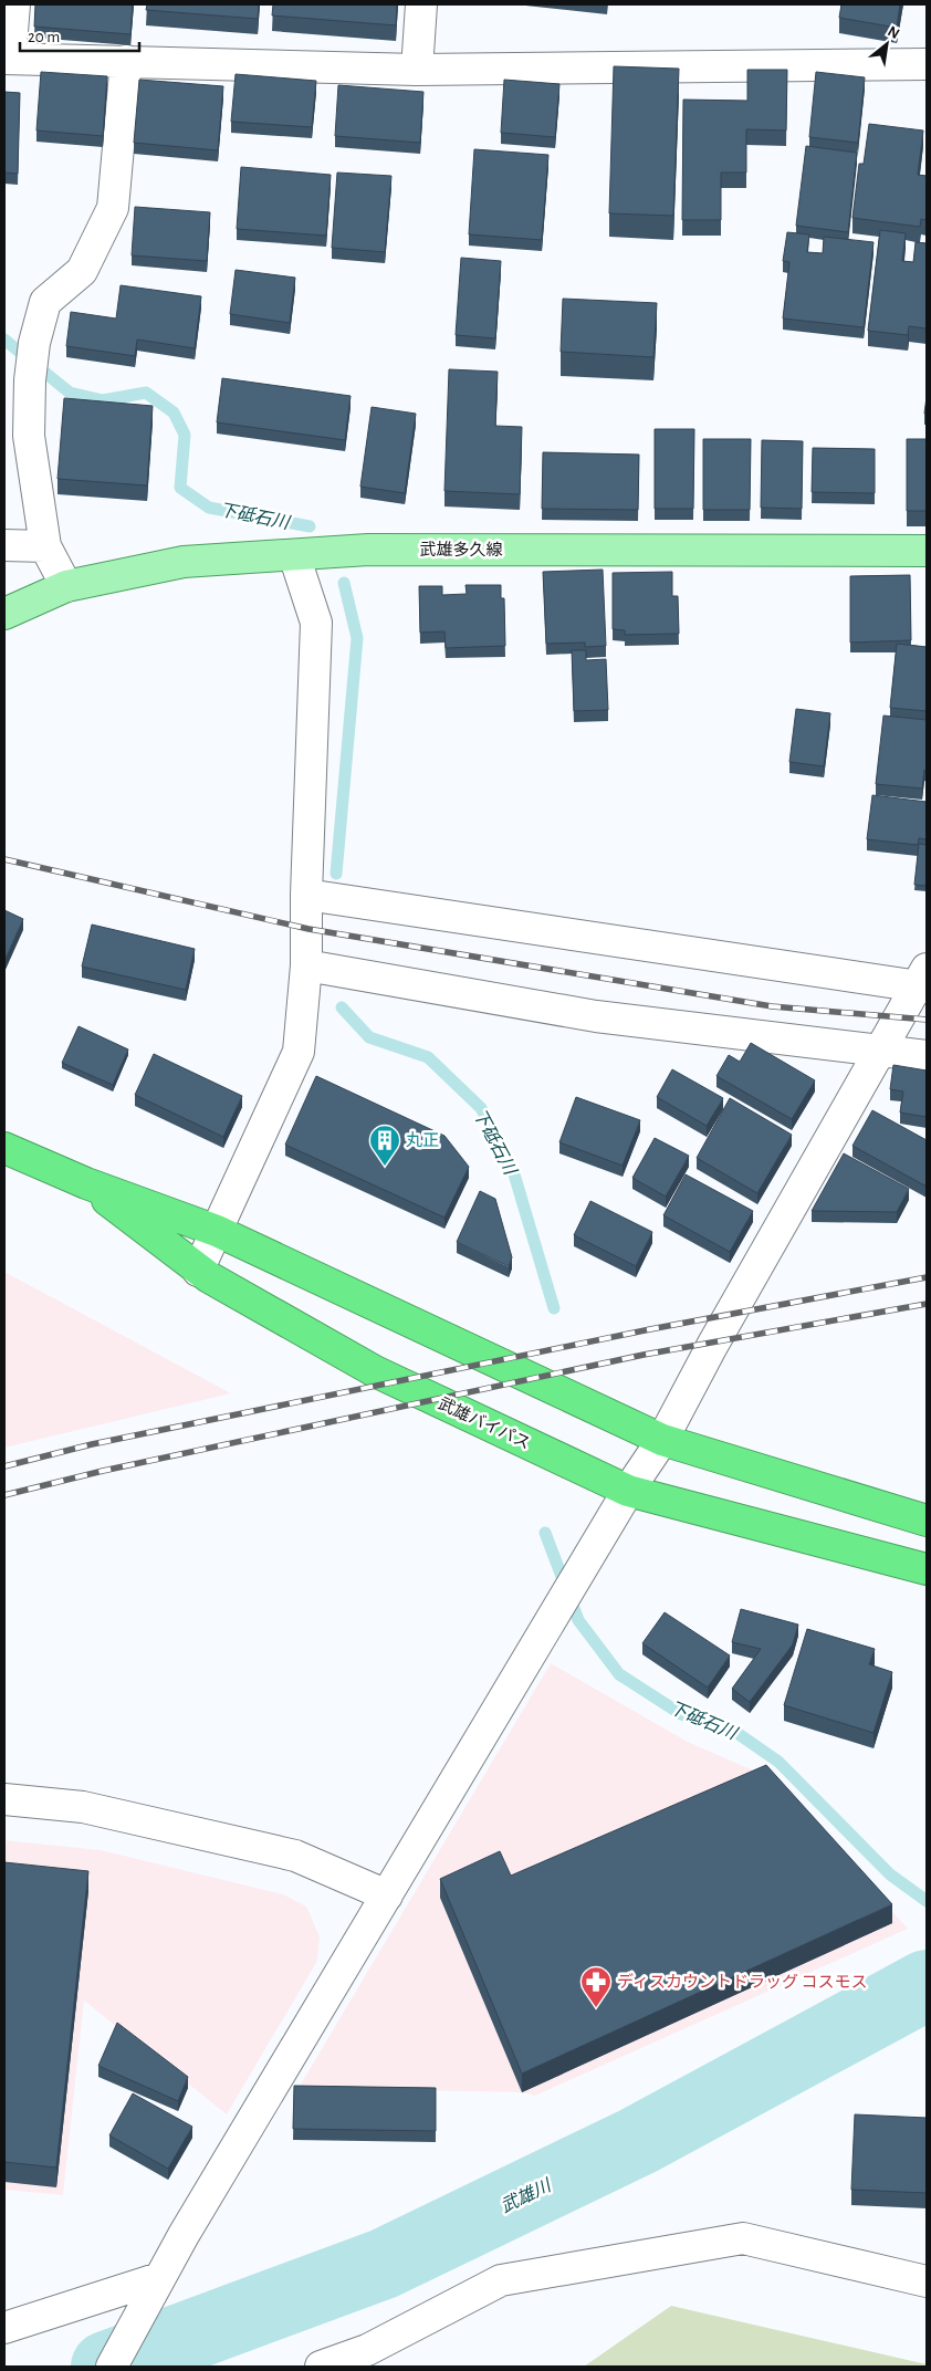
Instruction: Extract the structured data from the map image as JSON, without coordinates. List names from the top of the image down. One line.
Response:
{"streets":{"highway":["武雄バイパス"],"main road":["武雄多久線"]},"water":["下砥石川","武雄川"],"places":{"building":["丸正"],"pharmacy":["ディスカウントドラッグ コスモス"]},"scale_bar":"20 m","north":"top right"}
